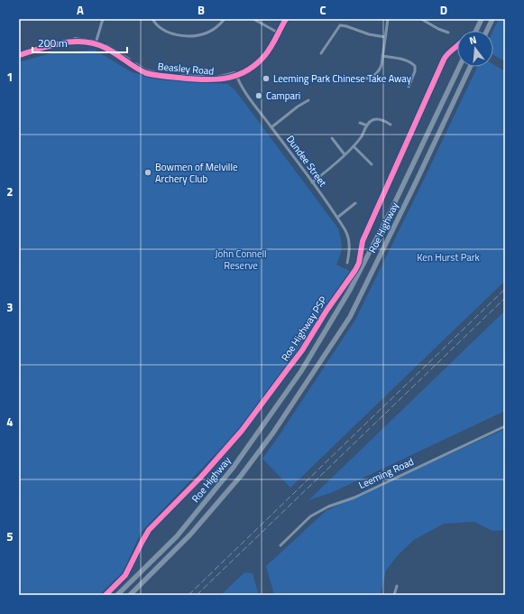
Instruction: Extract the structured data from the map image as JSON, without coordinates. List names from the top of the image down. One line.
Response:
{"streets":{"highway":["Roe Highway"],"main road":["Beasley Road"],"street":["Dundee Street","Leeming Road"],"cycle path":["Roe Highway PSP"]},"crossings":[["Beasley Road","Dundee Street"]],"parks":["John Connell Reserve","Ken Hurst Park"],"places":["Leeming Park Chinese Take Away","Campari","Bowmen of Melville Archery Club"],"scale_bar":"200 m","north":"top","grid":{"columns":["A","B","C","D"],"rows":["1","2","3","4","5"]}}
